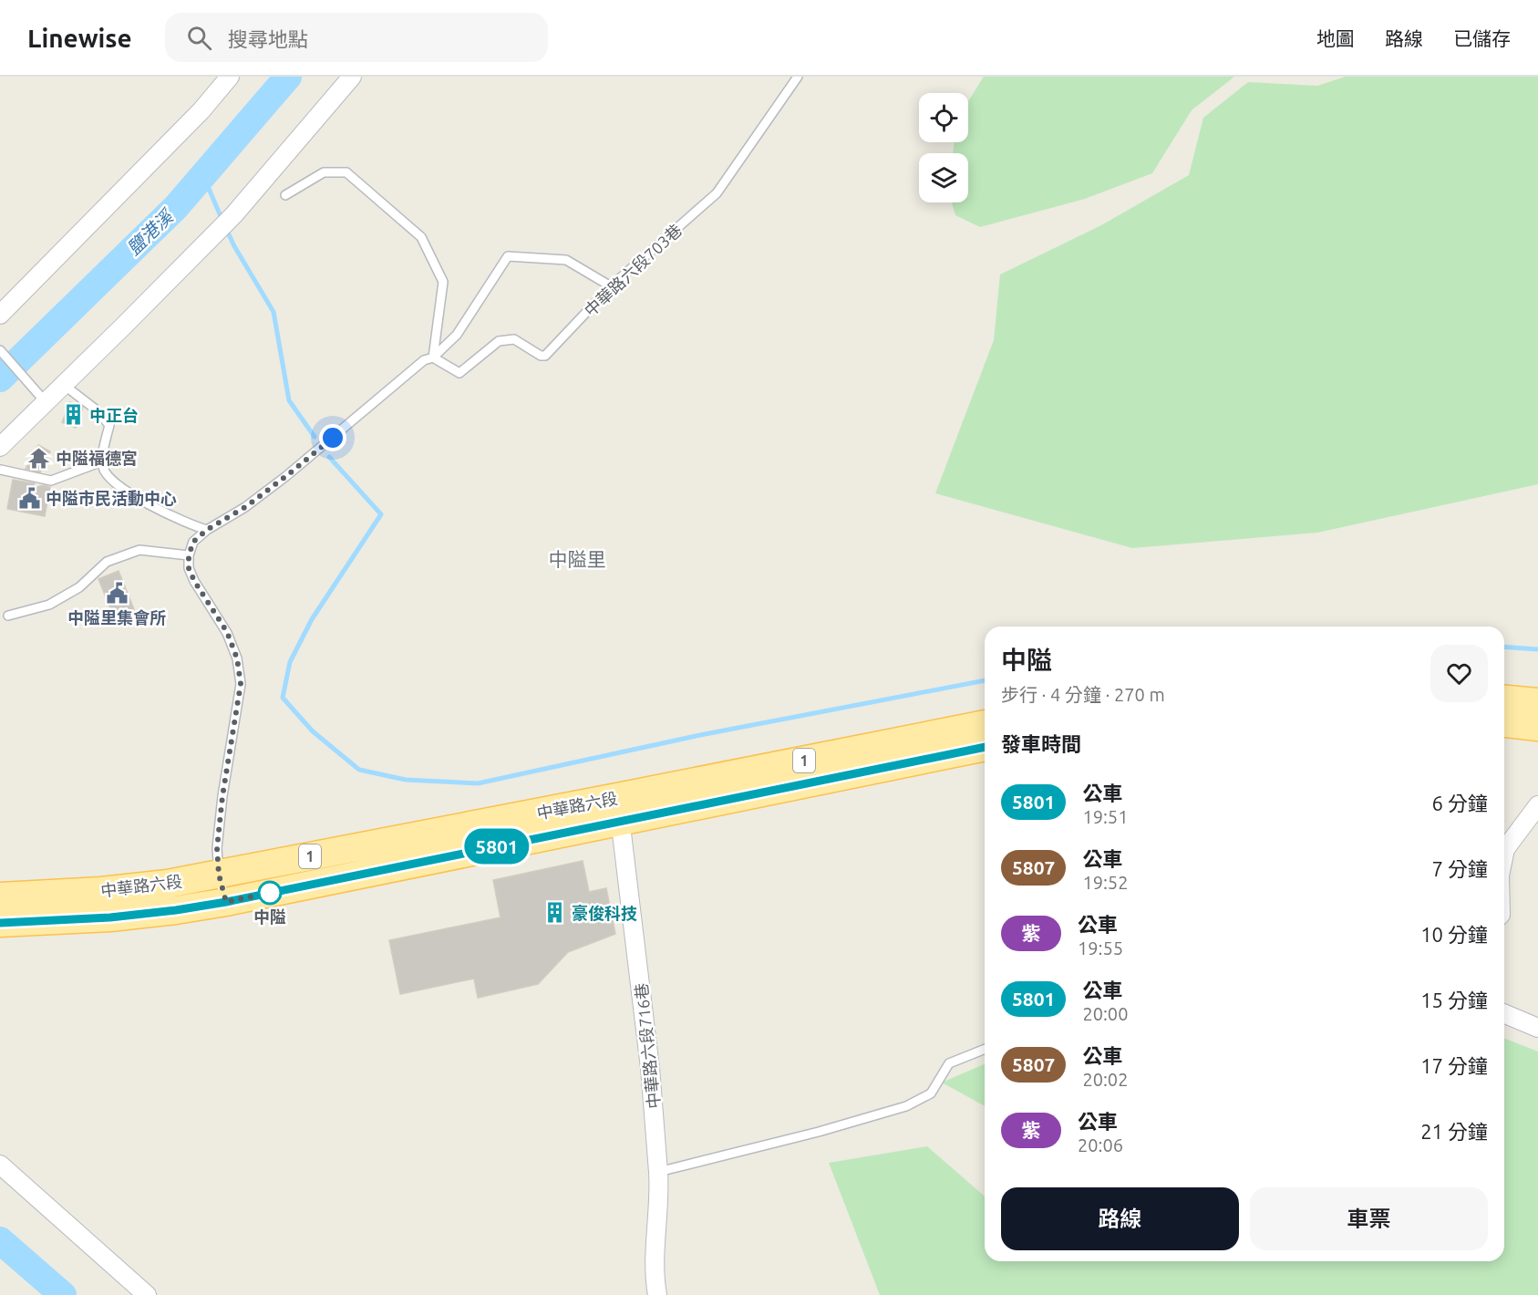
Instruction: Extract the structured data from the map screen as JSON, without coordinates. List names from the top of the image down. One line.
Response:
{"streets":{"main road":["1","中華路六段"],"street":["中華路六段716巷"],"lane":["中華路六段703巷"]},"crossings":[["中華路六段","中華路六段716巷"]],"districts":["中隘里"],"water":["鹽港溪"],"places":{"building":["中正台","豪俊科技"],"temple":["中隘福德宮"],"public building":["中隘市民活動中心","中隘里集會所"],"other":["中隘"]},"lines":["bus line 5801"],"page":{"header":"Linewise","search":"搜尋地點","nav":["地圖","路線","已儲存"],"on_map":"5801","heading":[["中隘","步行 · 4 分鐘 · 270 m"],"發車時間"],"list":[{"mark":"5801","name":"公車","note":"19:51","value":"6 分鐘"},{"mark":"5807","name":"公車","note":"19:52","value":"7 分鐘"},{"mark":"紫","name":"公車","note":"19:55","value":"10 分鐘"},{"mark":"5801","name":"公車","note":"20:00","value":"15 分鐘"},{"mark":"5807","name":"公車","note":"20:02","value":"17 分鐘"},{"mark":"紫","name":"公車","note":"20:06","value":"21 分鐘"}],"buttons":["路線","車票"]}}
